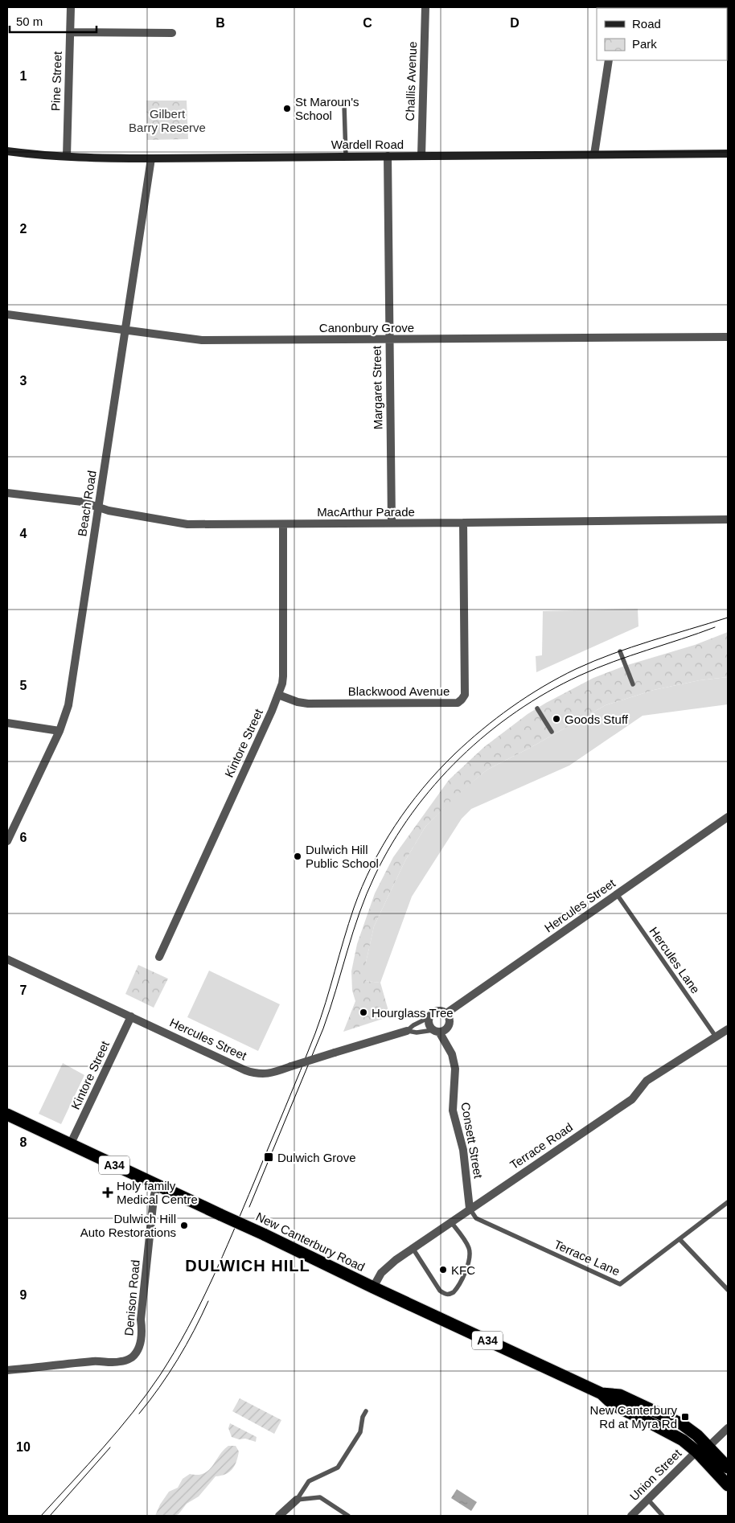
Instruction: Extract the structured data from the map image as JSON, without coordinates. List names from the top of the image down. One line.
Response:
{"streets":{"highway":["A34","New Canterbury Road"],"main road":["Wardell Road"],"street":["Pine Street","Challis Avenue","Canonbury Grove","Margaret Street","Beach Road","MacArthur Parade","Blackwood Avenue","Kintore Street","Hercules Street","Consett Street","Terrace Road","Denison Road","Union Street"],"lane":["Hercules Lane","Terrace Lane"]},"crossings":[["Pine Street","Wardell Road"],["Challis Avenue","Wardell Road"],["Wardell Road","Margaret Street"],["Wardell Road","Beach Road"],["Canonbury Grove","Margaret Street"],["Canonbury Grove","Beach Road"],["Margaret Street","MacArthur Parade"],["Beach Road","MacArthur Parade"],["MacArthur Parade","Blackwood Avenue"],["MacArthur Parade","Kintore Street"],["Blackwood Avenue","Kintore Street"],["Kintore Street","Hercules Street"],["Kintore Street","New Canterbury Road"],["Hercules Street","Hercules Lane"],["Hercules Street","Consett Street"],["Hercules Lane","Terrace Road"],["Consett Street","Terrace Road"],["Consett Street","Terrace Lane"],["Terrace Road","New Canterbury Road"],["Terrace Road","Terrace Lane"],["New Canterbury Road","Denison Road"],["New Canterbury Road","Union Street"]],"districts":["DULWICH HILL"],"parks":["Gilbert Barry Reserve"],"places":{"other":["St Maroun's School","Goods Stuff","Dulwich Hill Public School","Hourglass Tree","Dulwich Hill Auto Restorations","KFC"],"transit":["Dulwich Grove","New Canterbury Rd at Myra Rd"],"health":["Holy family Medical Centre"]},"legend":["Road","Park"],"scale_bar":"50 m","grid":{"columns":["B","C","D"],"rows":["1","2","3","4","5","6","7","8","9","10"]}}
